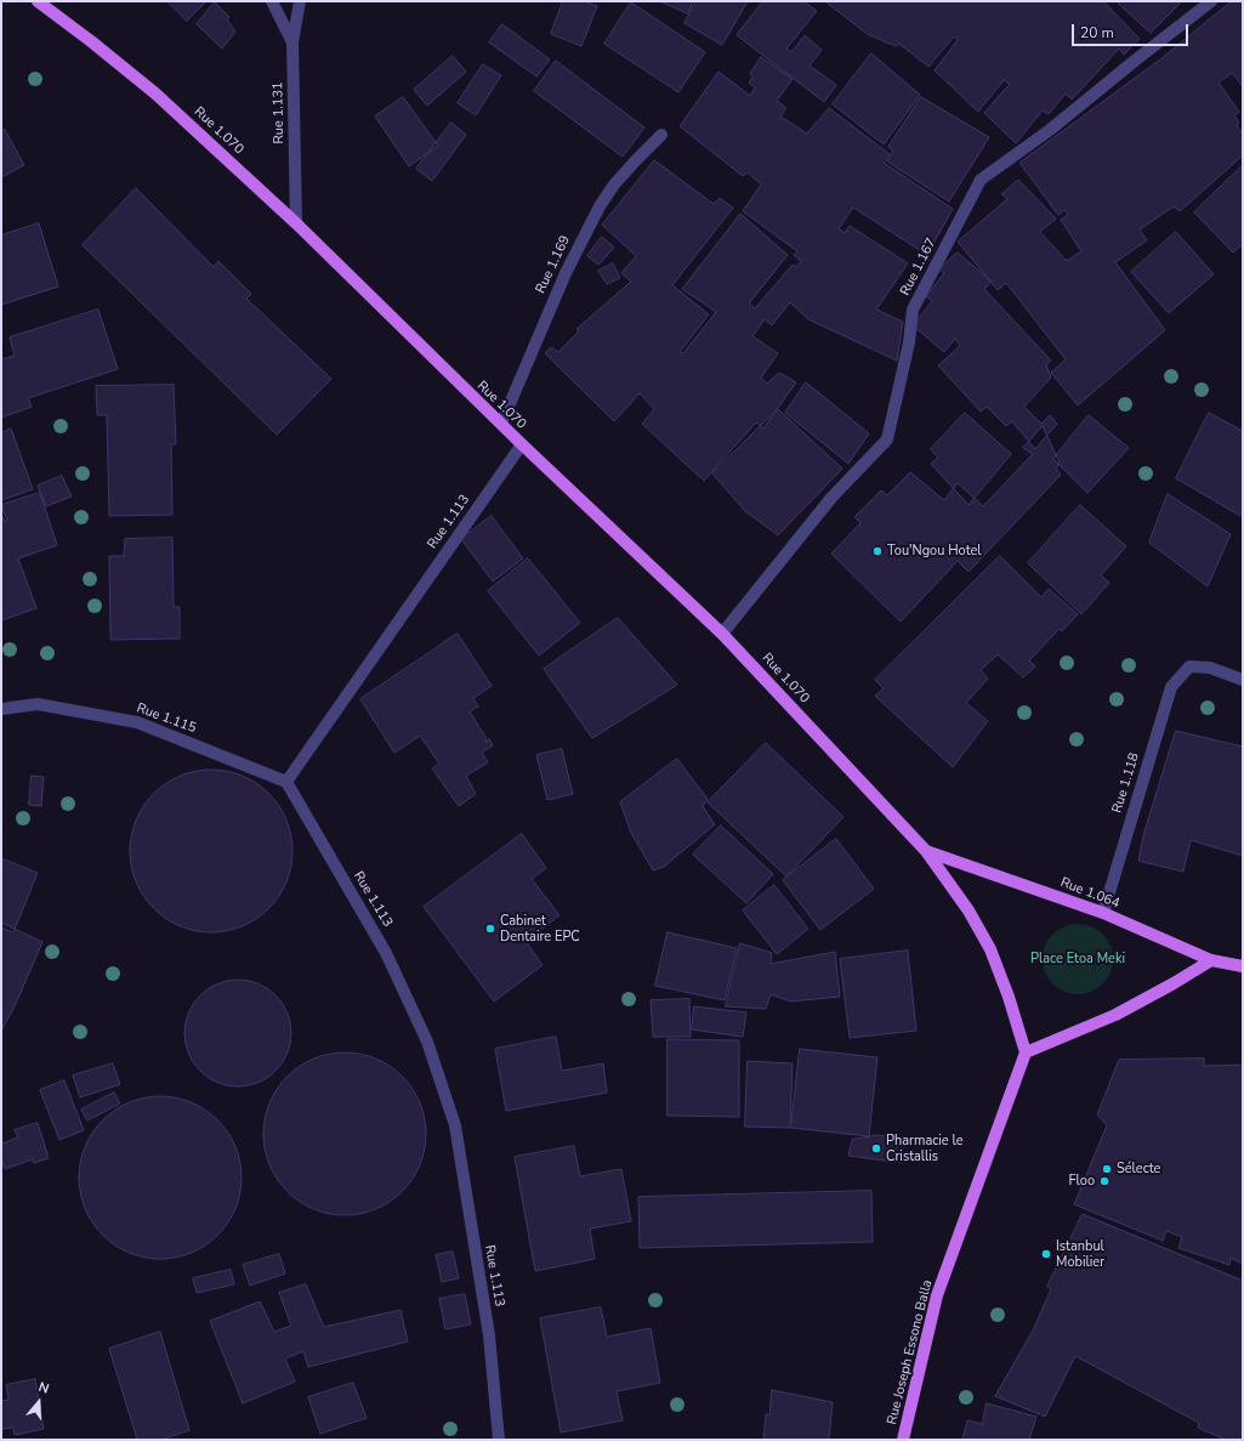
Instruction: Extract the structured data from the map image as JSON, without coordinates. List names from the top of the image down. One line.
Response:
{"streets":{"main road":["Rue 1.070","Rue 1.064","Rue Joseph Essono Balla"],"street":["Rue 1.131","Rue 1.169","Rue 1.167","Rue 1.113","Rue 1.115","Rue 1.118"]},"crossings":[["Rue 1.131","Rue 1.070"],["Rue 1.070","Rue 1.169"],["Rue 1.070","Rue 1.167"],["Rue 1.070","Rue 1.113"],["Rue 1.070","Rue 1.064"],["Rue 1.113","Rue 1.115"],["Rue 1.118","Rue 1.064"]],"parks":["Place Etoa Meki"],"places":["Tou'Ngou Hotel","Cabinet Dentaire EPC","Pharmacie le Cristallis","Sélecte","Floo","Istanbul Mobilier"],"scale_bar":"20 m","north":"top"}
